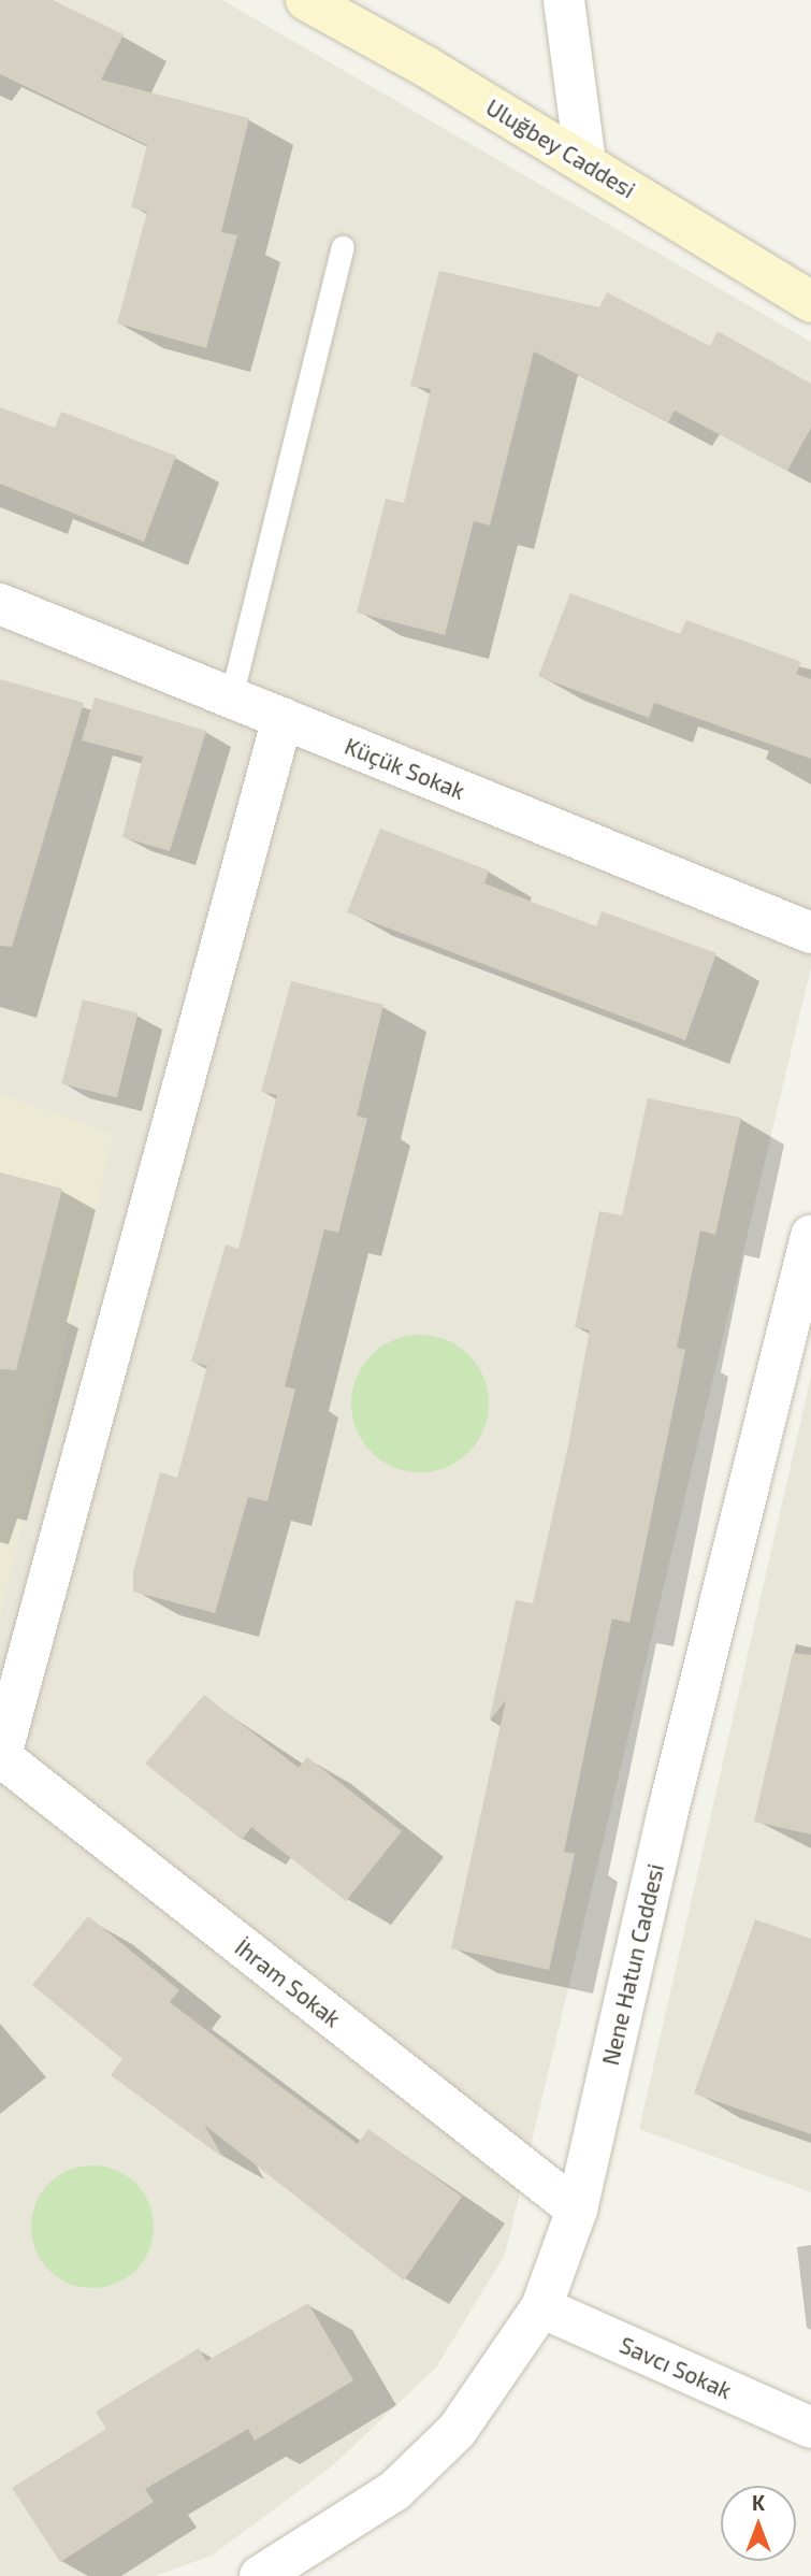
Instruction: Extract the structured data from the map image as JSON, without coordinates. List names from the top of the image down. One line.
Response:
{"streets":{"street":["Uluğbey Caddesi","Küçük Sokak","Nene Hatun Caddesi","İhram Sokak","Savcı Sokak"]},"crossings":[["Nene Hatun Caddesi","İhram Sokak"],["Nene Hatun Caddesi","Savcı Sokak"]],"north":"top"}
